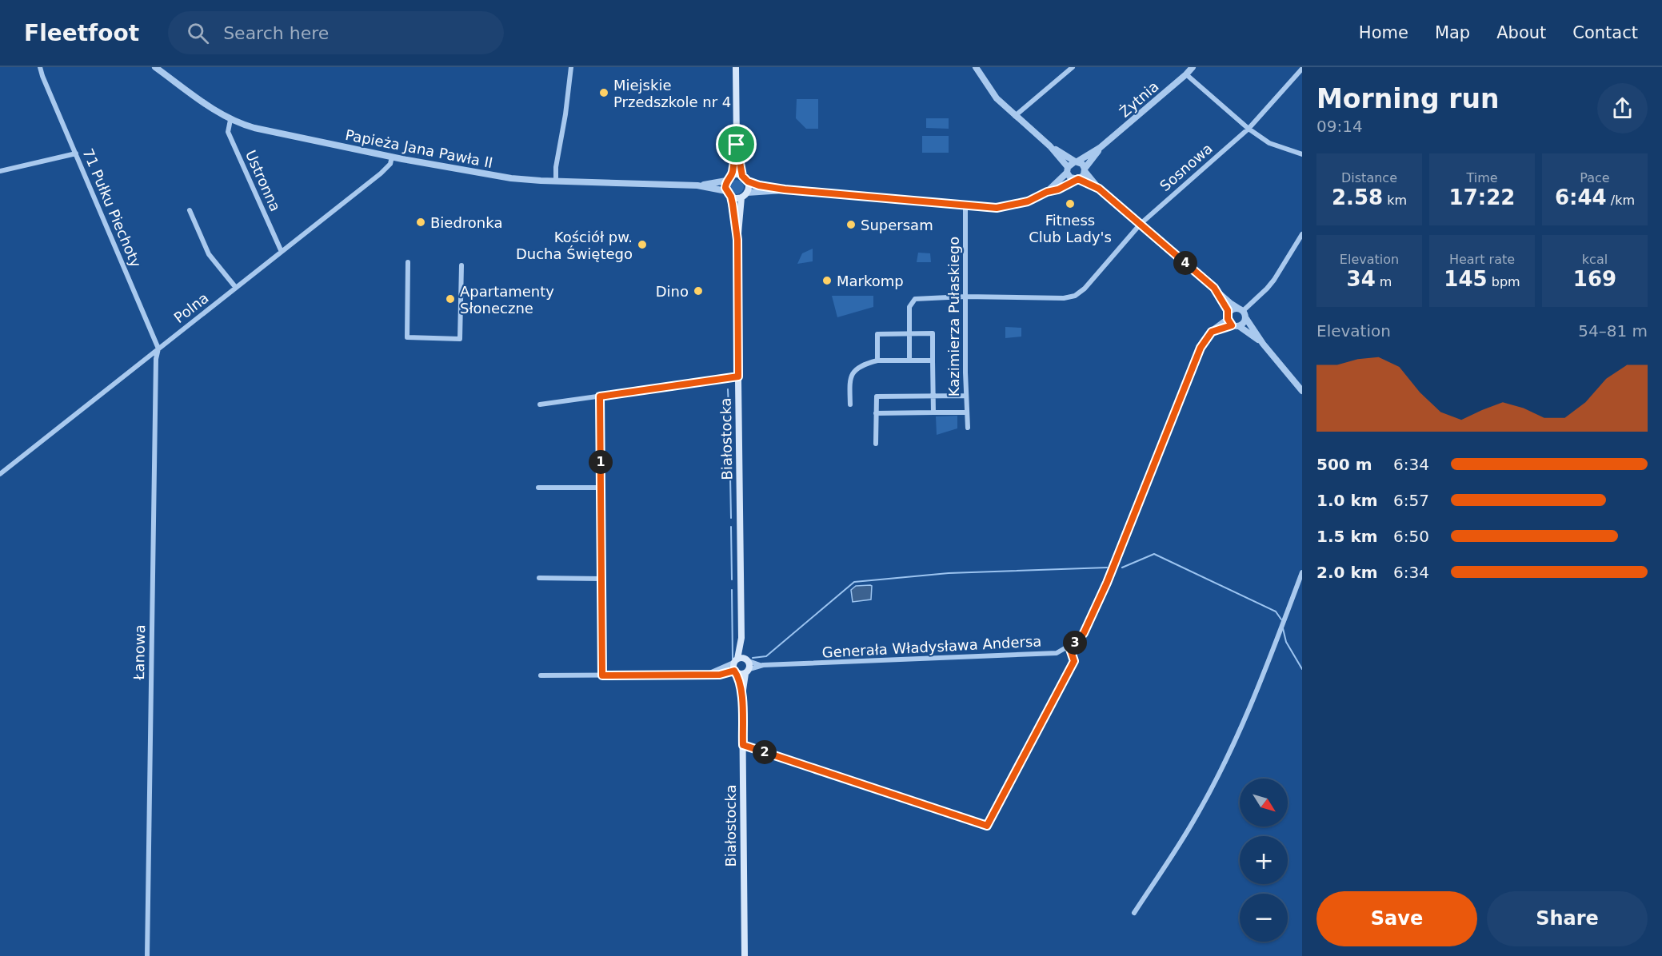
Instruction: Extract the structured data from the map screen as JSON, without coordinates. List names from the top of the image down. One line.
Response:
{"streets":{"main road":["Białostocka"],"street":["Żytnia","Papieża Jana Pawła II","Sosnowa","Ustronna","71 Pułku Piechoty","Polna","Kazimierza Pułaskiego","Generała Władysława Andersa","Łanowa"]},"crossings":[["Papieża Jana Pawła II","Ustronna"],["Papieża Jana Pawła II","Polna"],["Papieża Jana Pawła II","Białostocka"],["Sosnowa","Kazimierza Pułaskiego"],["Ustronna","Polna"],["71 Pułku Piechoty","Polna"],["71 Pułku Piechoty","Łanowa"],["Polna","Łanowa"],["Białostocka","Generała Władysława Andersa"]],"places":["Miejskie Przedszkole nr 4","Fitness Club Lady's","Biedronka","Supersam","Kościół pw. Ducha Świętego","Markomp","Dino","Apartamenty Słoneczne"],"north":"bottom right","page":{"header":"Fleetfoot","search":"Search here","nav":["Home","Map","About","Contact"],"heading":["Morning run","09:14"],"stats":[["Distance","2.58 km"],["Time","17:22"],["Pace","6:44 /km"],["Elevation","34 m"],["Heart rate","145 bpm"],["kcal","169"]],"pins":["4","1","3","2"],"chart":["Elevation","54–81 m"],"list":[{"name":"500 m","note":"6:34"},{"name":"1.0 km","note":"6:57"},{"name":"1.5 km","note":"6:50"},{"name":"2.0 km","note":"6:34"}],"map_buttons":["+","−"],"buttons":["Save","Share"]}}
